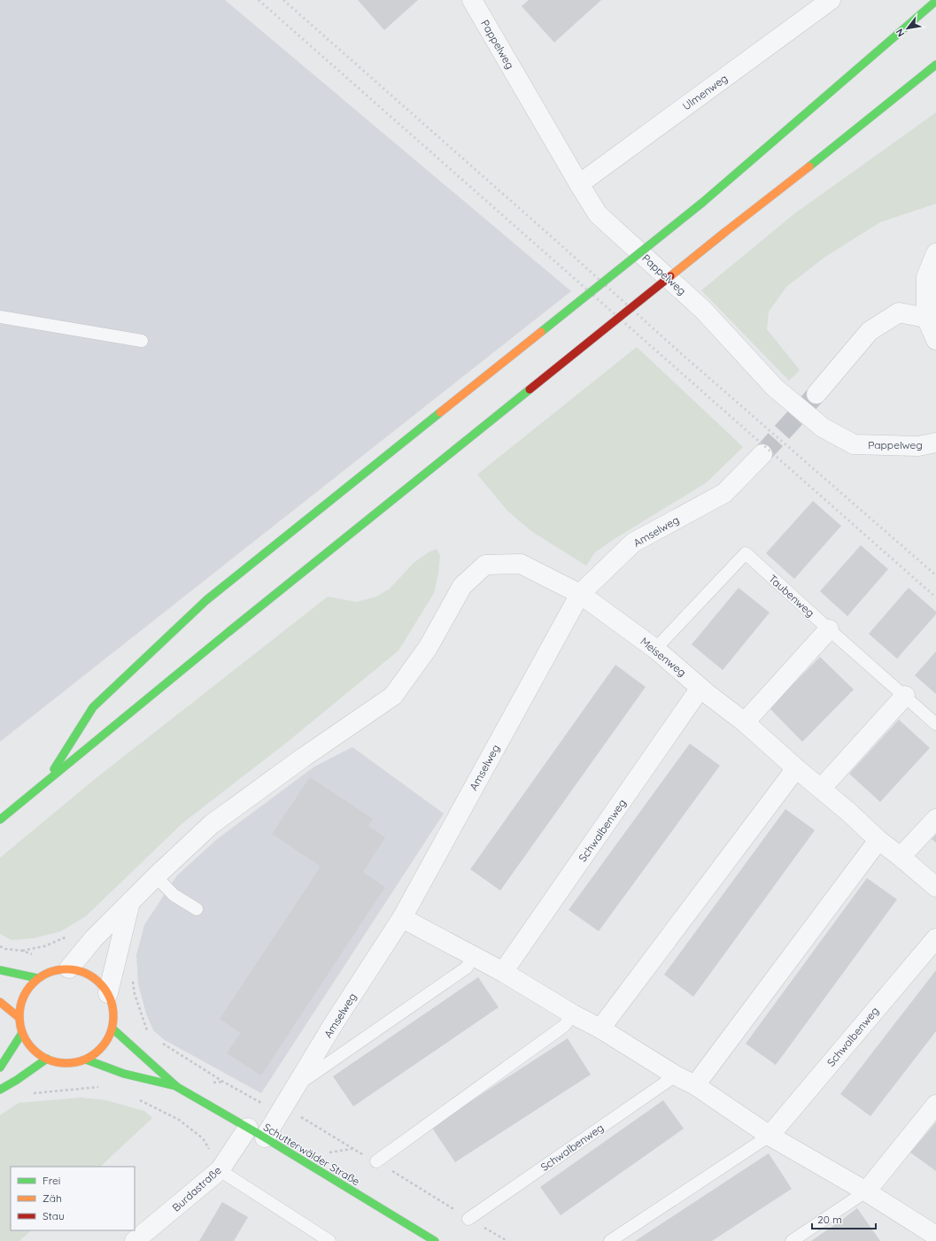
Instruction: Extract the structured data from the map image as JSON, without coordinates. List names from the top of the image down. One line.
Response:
{"streets":{"main road":["Schutterwälder Straße"],"street":["Pappelweg","Ulmenweg","Amselweg","Meisenweg","Schwalbenweg","Burdastraße"],"lane":["Taubenweg"]},"crossings":[["Pappelweg","Ulmenweg"],["Amselweg","Meisenweg"],["Amselweg","Schutterwälder Straße"],["Taubenweg","Meisenweg"],["Meisenweg","Schwalbenweg"],["Meisenweg","Schutterwälder Straße"],["Schutterwälder Straße","Burdastraße"]],"legend":["Frei","Zäh","Stau"],"scale_bar":"20 m","north":"bottom left"}
